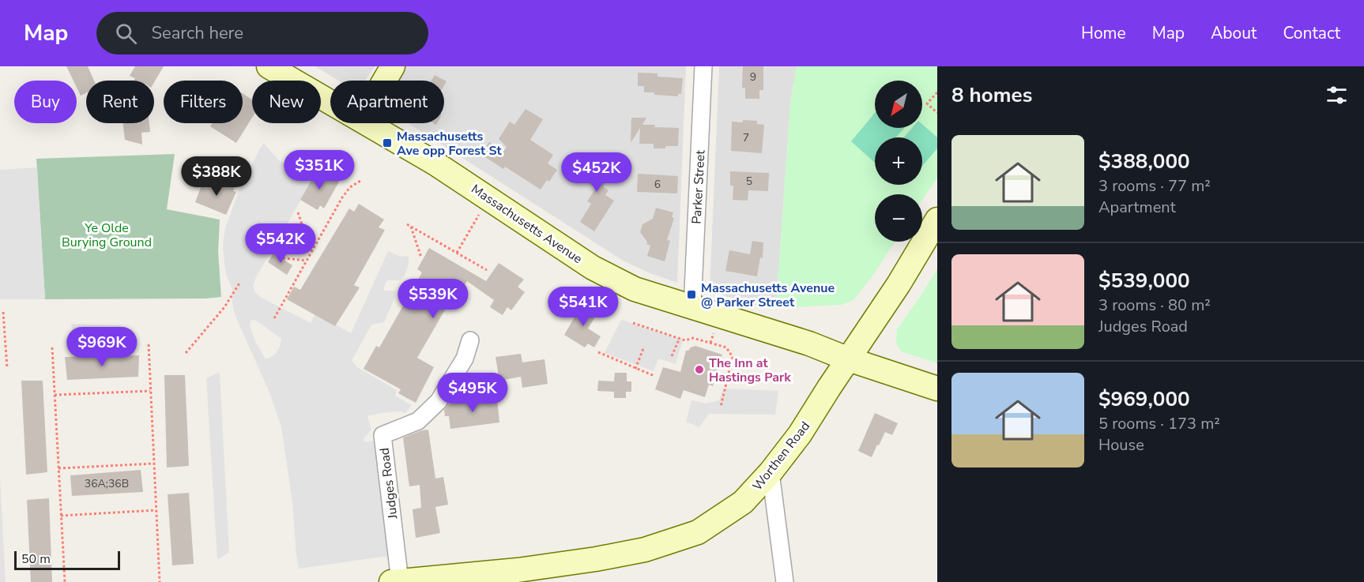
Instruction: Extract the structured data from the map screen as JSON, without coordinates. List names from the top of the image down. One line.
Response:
{"streets":{"main road":["Massachusetts Avenue","Worthen Road"],"street":["Parker Street","Judges Road"]},"crossings":[["Parker Street","Massachusetts Avenue"],["Massachusetts Avenue","Worthen Road"],["Worthen Road","Judges Road"]],"parks":["Ye Olde Burying Ground"],"places":{"transit":["Massachusetts Ave opp Forest St","Massachusetts Avenue @ Parker Street"],"other":["The Inn at Hastings Park"]},"house_numbers":["9","7","5","6","36A;36B"],"scale_bar":"50 m","north":"bottom left","page":{"header":"Map","search":"Search here","nav":["Home","Map","About","Contact"],"heading":"8 homes","map_buttons":["+","−"],"chip":["Buy","Rent","Filters","New","Apartment"],"list":[{"name":"$388,000","note":"3 rooms · 77 m² · Apartment"},{"name":"$539,000","note":"3 rooms · 80 m² · Judges Road"},{"name":"$969,000","note":"5 rooms · 173 m² · House"}],"price":["$351K","$452K","$388K","$542K","$539K","$541K","$969K","$495K"],"scale":"50 m"}}
